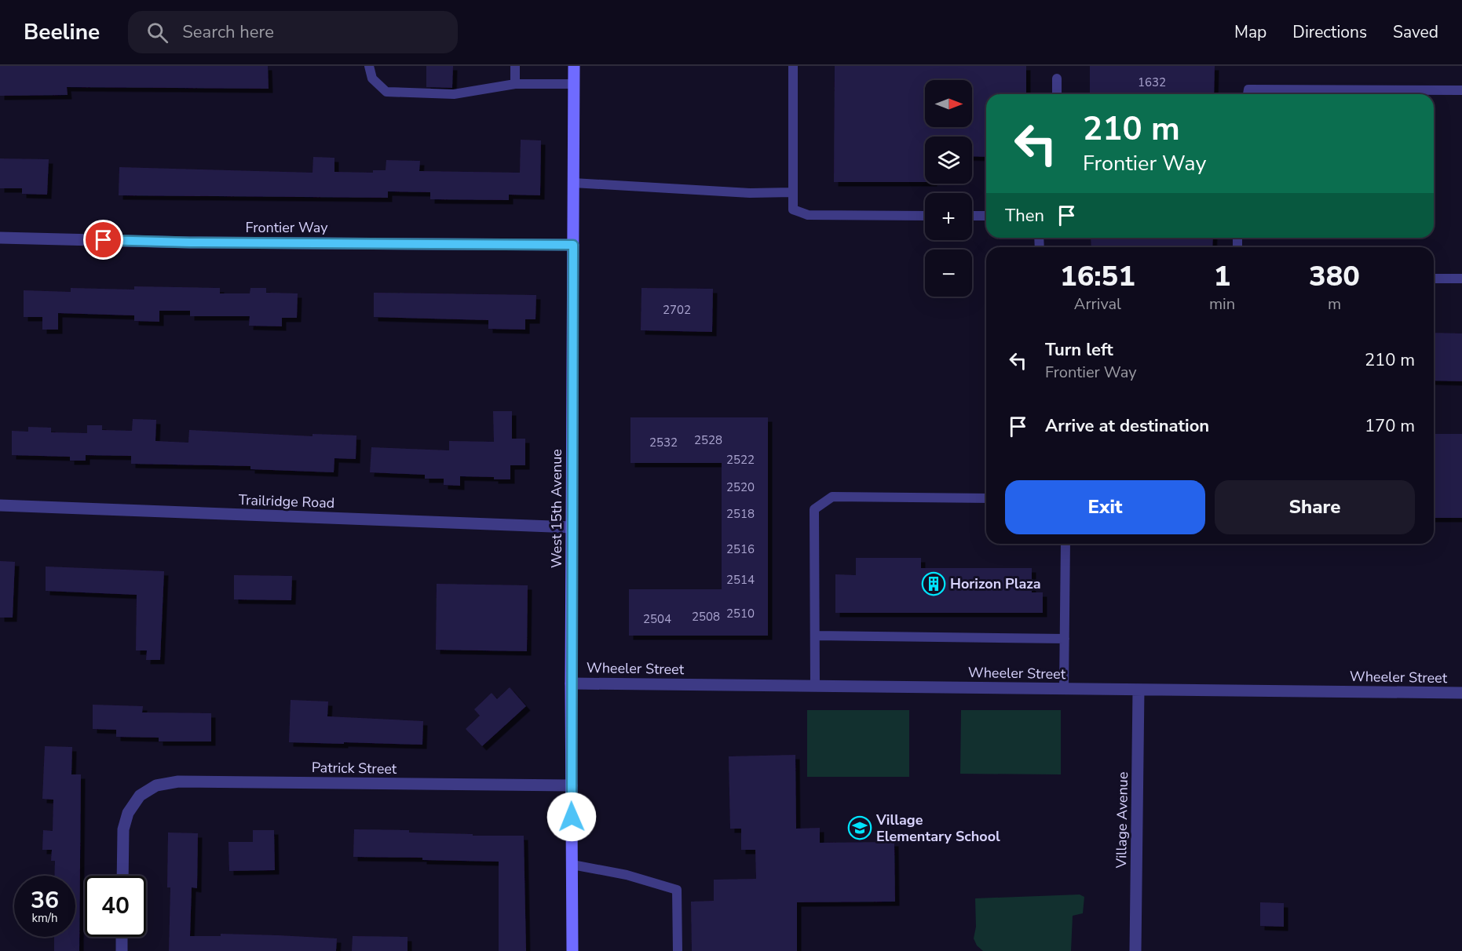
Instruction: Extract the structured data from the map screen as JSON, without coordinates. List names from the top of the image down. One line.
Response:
{"streets":{"street":["Frontier Way","Trailridge Road","West 15th Avenue","Wheeler Street","Patrick Street","Village Avenue"]},"crossings":[["Frontier Way","West 15th Avenue"],["Trailridge Road","West 15th Avenue"],["West 15th Avenue","Wheeler Street"],["West 15th Avenue","Patrick Street"],["Wheeler Street","Village Avenue"]],"places":{"building":["Horizon Plaza"],"school or university":["Village Elementary School"]},"house_numbers":["1632","2702","2528","2532","2522","2520","2518","2516","2514","2510","2508","2504"],"north":"right","page":{"header":"Beeline","search":"Search here","nav":["Map","Directions","Saved"],"map_buttons":["+","−"],"turn":["210 m","Frontier Way"],"then":"Then","eta":["16:51","Arrival","1","min","380","m"],"list":[{"name":"Turn left","note":"Frontier Way","value":"210 m"},{"name":"Arrive at destination","value":"170 m"}],"buttons":["Exit","Share"],"speed":"36 km/h","limit":"40"}}
